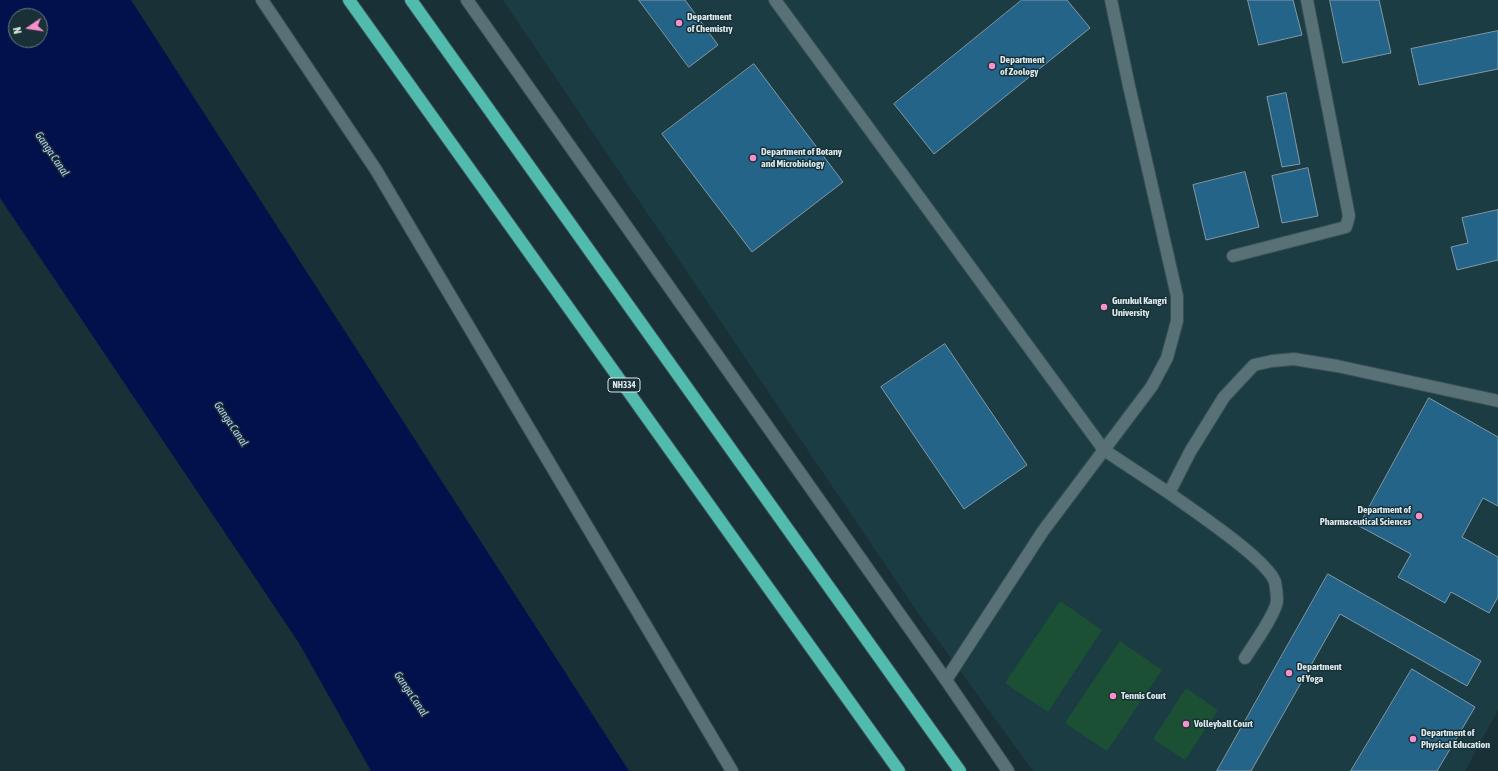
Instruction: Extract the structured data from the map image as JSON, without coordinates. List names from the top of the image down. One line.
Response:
{"streets":{"highway":["NH334"]},"water":["Ganga Canal"],"places":["Department of Chemistry","Department of Zoology","Department of Botany and Microbiology","Gurukul Kangri University","Department of Pharmaceutical Sciences","Department of Yoga","Tennis Court","Volleyball Court","Department of Physical Education"],"north":"left"}
